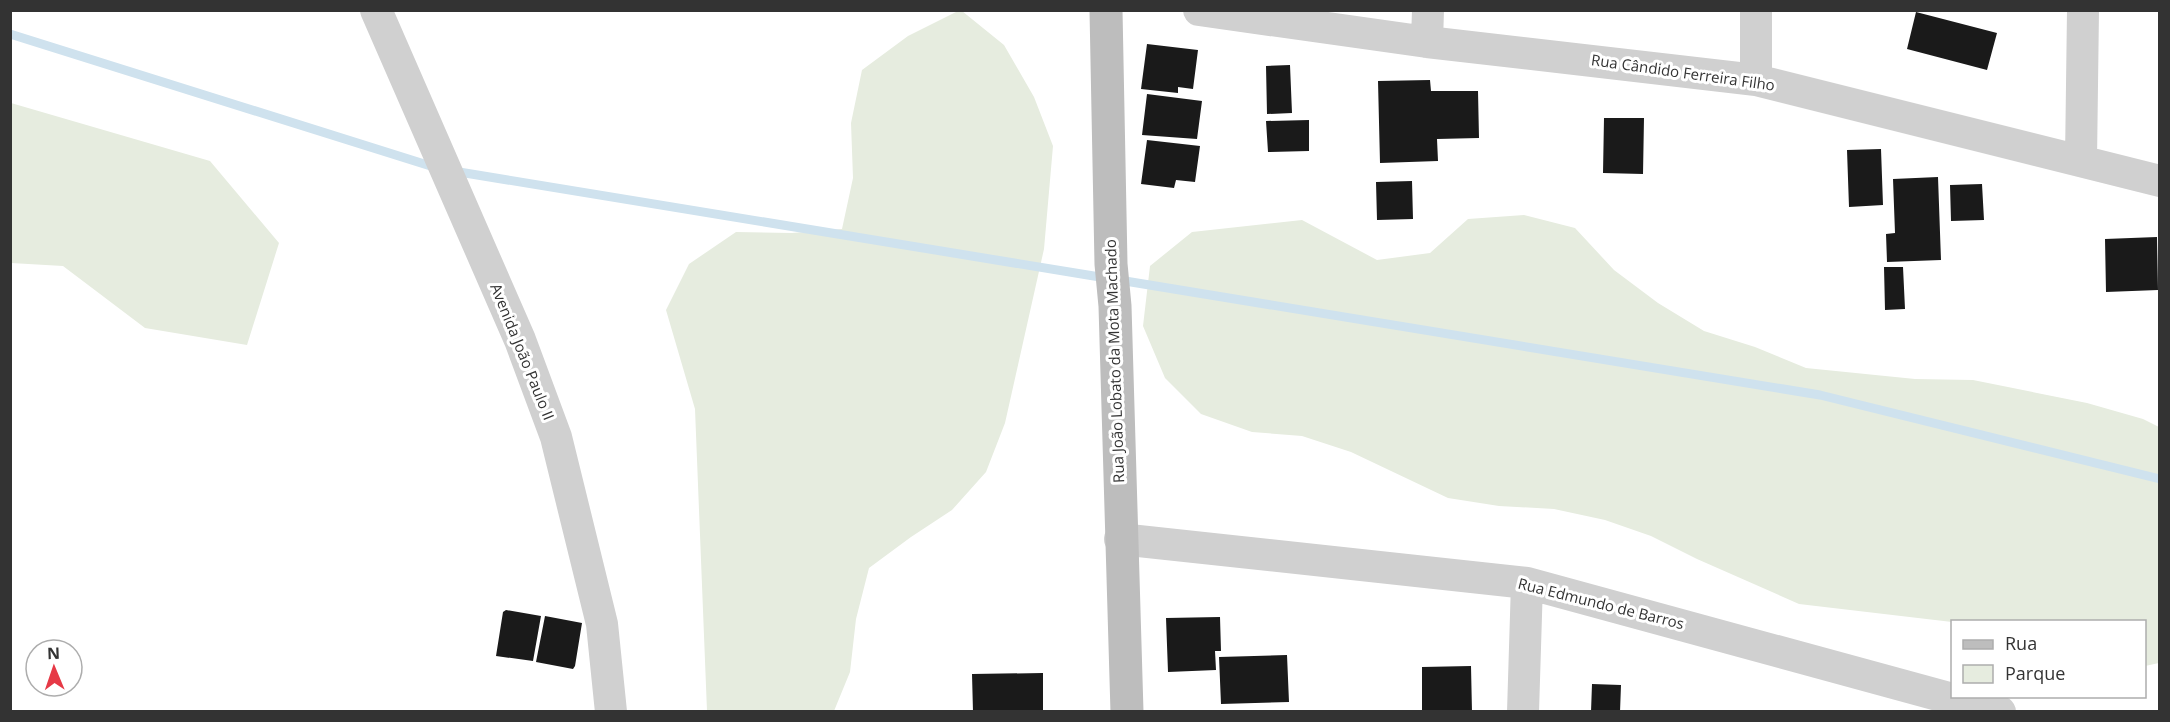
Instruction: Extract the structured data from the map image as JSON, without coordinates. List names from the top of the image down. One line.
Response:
{"streets":{"main road":["Rua João Lobato da Mota Machado"],"street":["Rua Cândido Ferreira Filho","Avenida João Paulo II","Rua Edmundo de Barros"]},"crossings":[["Rua João Lobato da Mota Machado","Rua Edmundo de Barros"]],"legend":["Rua","Parque"],"north":"top"}
